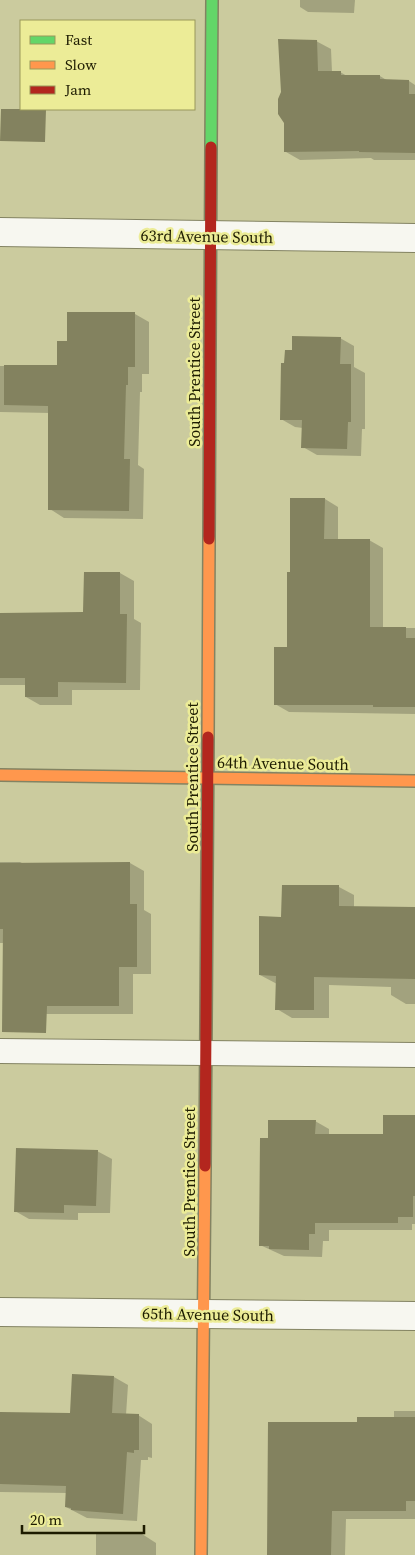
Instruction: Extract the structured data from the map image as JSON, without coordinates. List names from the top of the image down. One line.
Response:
{"streets":{"street":["63rd Avenue South","South Prentice Street","64th Avenue South","65th Avenue South"]},"crossings":[["63rd Avenue South","South Prentice Street"],["South Prentice Street","64th Avenue South"],["South Prentice Street","65th Avenue South"]],"legend":["Fast","Slow","Jam"],"scale_bar":"20 m"}
